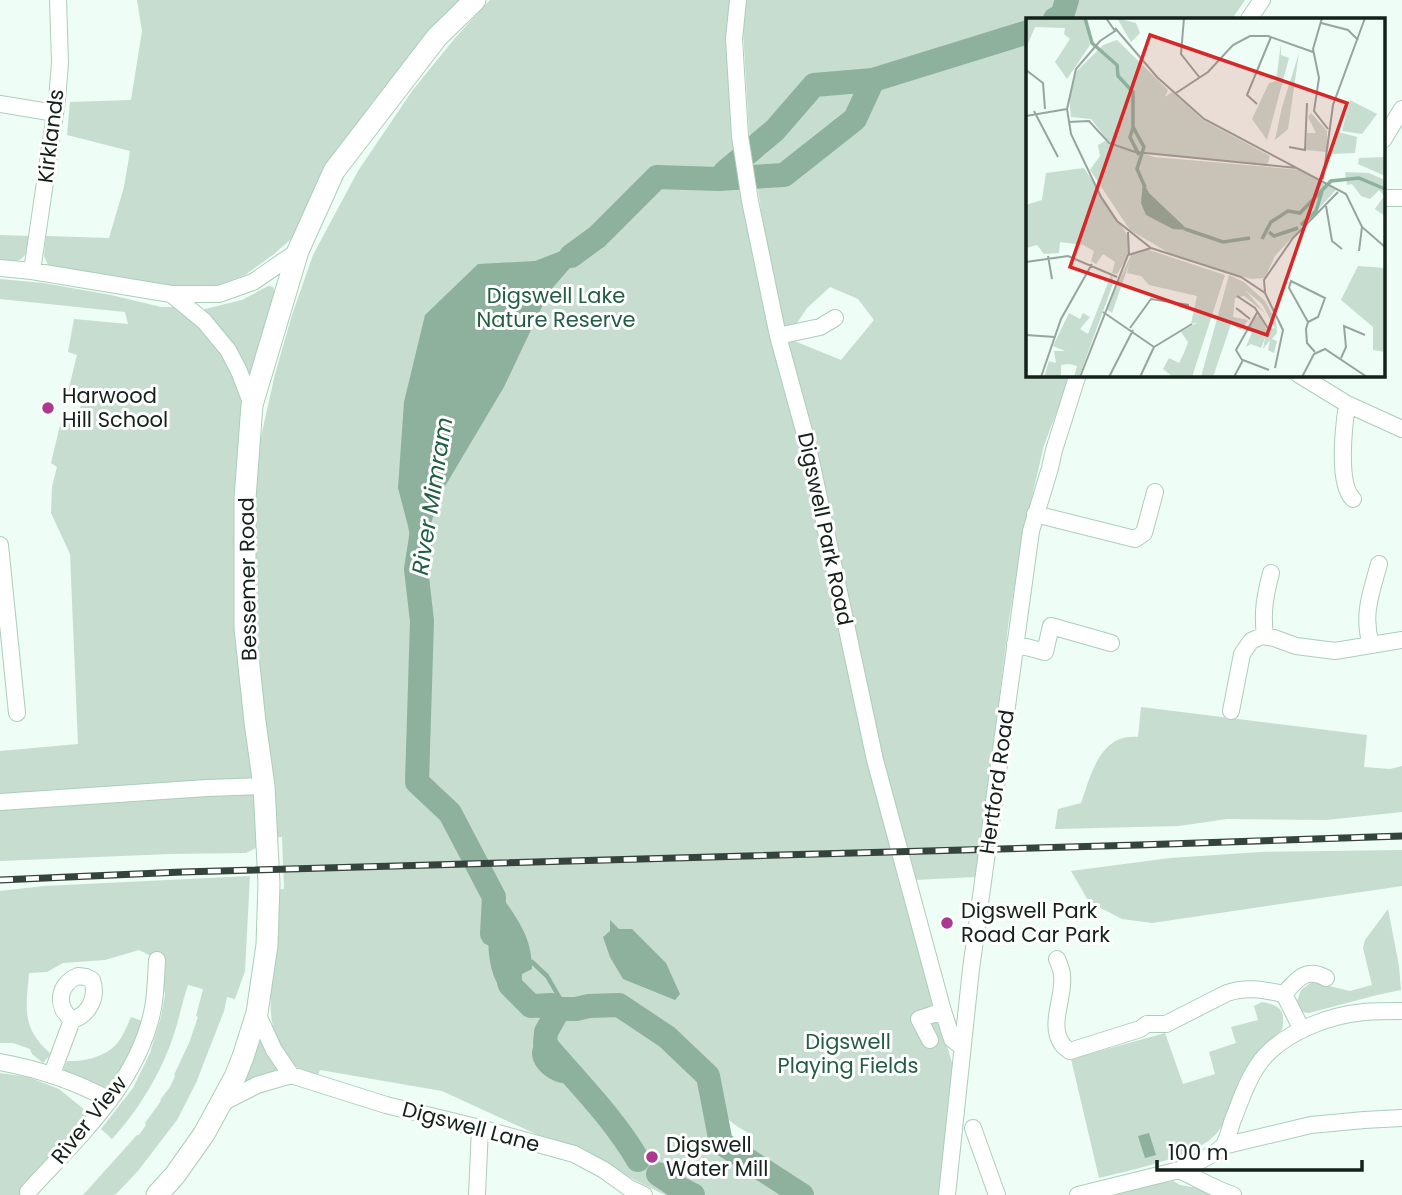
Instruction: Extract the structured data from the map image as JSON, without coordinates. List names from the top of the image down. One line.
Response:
{"streets":{"main road":["Bessemer Road"],"street":["Kirklands","Digswell Park Road","Hertford Road","River View","Digswell Lane"]},"crossings":[["Digswell Park Road","Hertford Road"]],"water":["River Mimram"],"parks":["Digswell Lake Nature Reserve","Digswell Playing Fields"],"places":["Harwood Hill School","Digswell Park Road Car Park","Digswell Water Mill"],"scale_bar":"100 m"}
